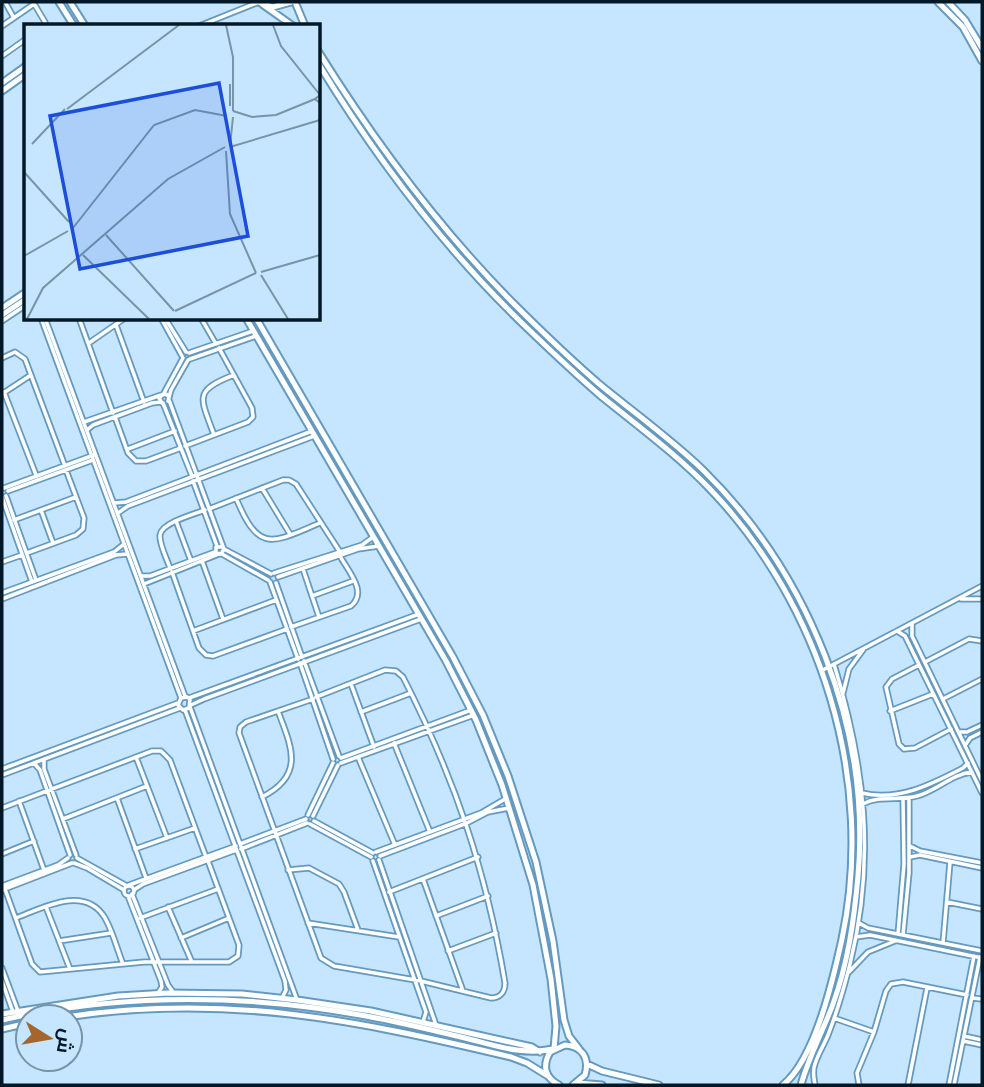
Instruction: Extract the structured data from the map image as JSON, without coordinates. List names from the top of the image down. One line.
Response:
{"north":"right"}
